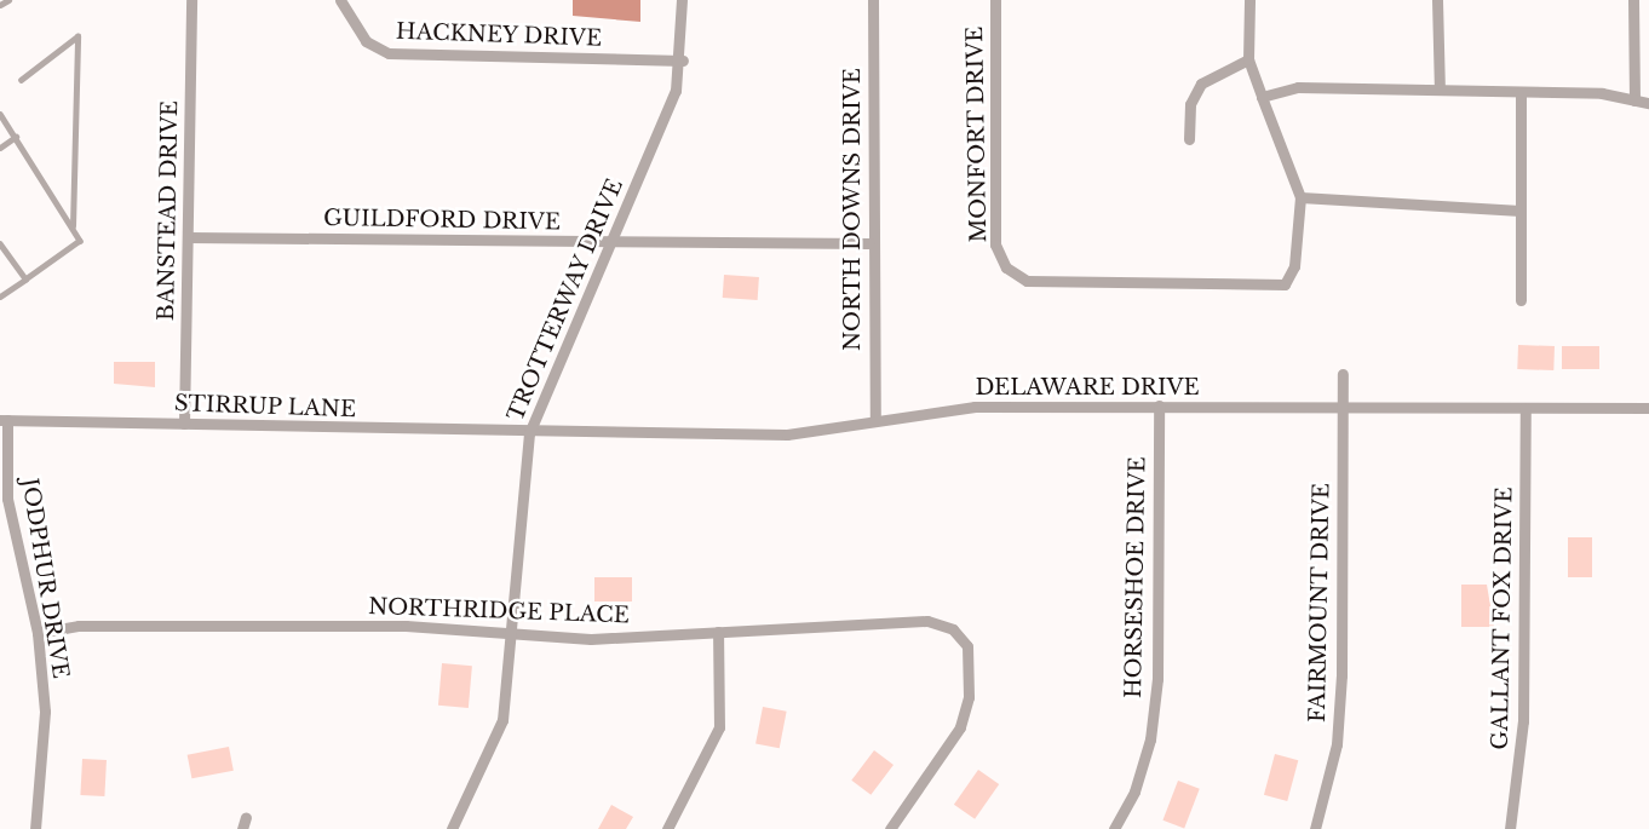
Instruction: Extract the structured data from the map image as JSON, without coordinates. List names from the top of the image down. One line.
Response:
{"streets":{"street":["HACKNEY DRIVE","MONFORT DRIVE","NORTH DOWNS DRIVE","BANSTEAD DRIVE","GUILDFORD DRIVE","TROTTERWAY DRIVE","DELAWARE DRIVE","STIRRUP LANE","HORSESHOE DRIVE","JODPHUR DRIVE","FAIRMOUNT DRIVE","NORTHRIDGE PLACE","GALLANT FOX DRIVE"]},"crossings":[["HACKNEY DRIVE","TROTTERWAY DRIVE"],["NORTH DOWNS DRIVE","GUILDFORD DRIVE"],["NORTH DOWNS DRIVE","DELAWARE DRIVE"],["BANSTEAD DRIVE","GUILDFORD DRIVE"],["BANSTEAD DRIVE","STIRRUP LANE"],["GUILDFORD DRIVE","TROTTERWAY DRIVE"],["TROTTERWAY DRIVE","DELAWARE DRIVE"],["TROTTERWAY DRIVE","STIRRUP LANE"],["TROTTERWAY DRIVE","NORTHRIDGE PLACE"],["DELAWARE DRIVE","STIRRUP LANE"],["DELAWARE DRIVE","HORSESHOE DRIVE"],["DELAWARE DRIVE","FAIRMOUNT DRIVE"],["DELAWARE DRIVE","GALLANT FOX DRIVE"],["STIRRUP LANE","JODPHUR DRIVE"],["JODPHUR DRIVE","NORTHRIDGE PLACE"]]}
